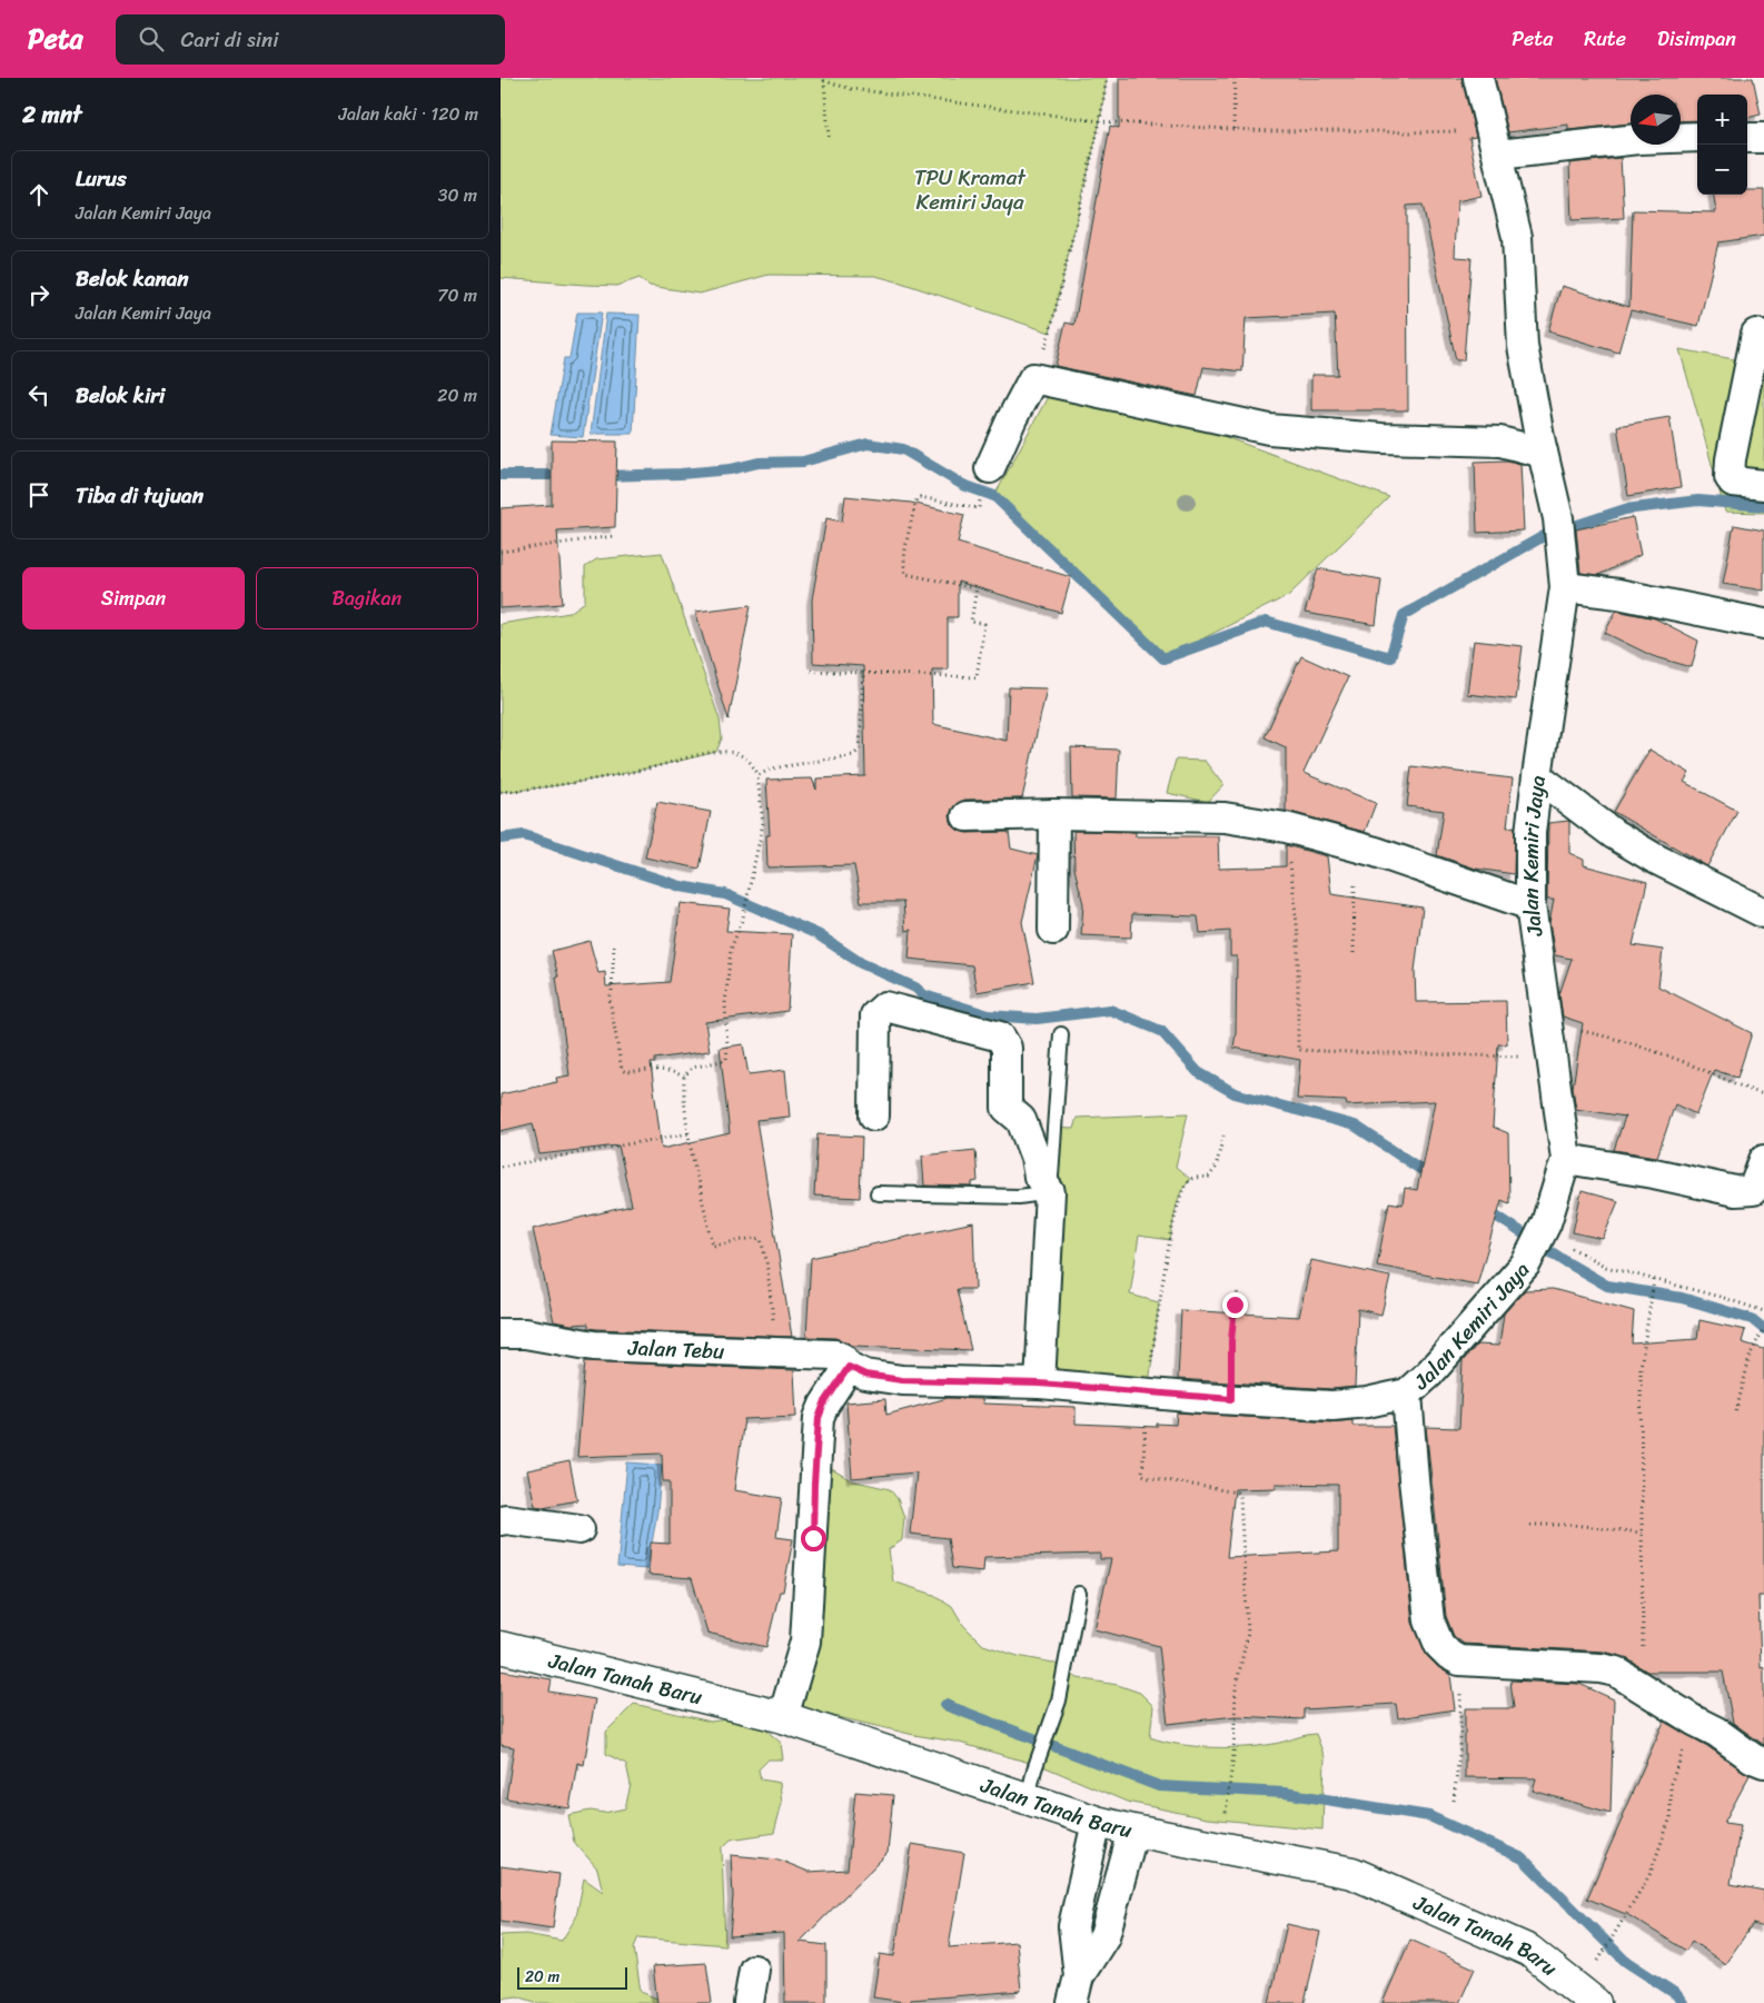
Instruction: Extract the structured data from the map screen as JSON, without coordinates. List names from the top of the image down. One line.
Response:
{"streets":{"main road":["Jalan Tanah Baru"],"street":["Jalan Kemiri Jaya","Jalan Tebu"]},"crossings":[["Jalan Kemiri Jaya","Jalan Tebu"]],"parks":["TPU Kramat Kemiri Jaya"],"scale_bar":"20 m","north":"left","page":{"header":"Peta","search":"Cari di sini","nav":["Peta","Rute","Disimpan"],"heading":["2 mnt","Jalan kaki · 120 m"],"map_buttons":["+","−"],"list":[["Lurus","Jalan Kemiri Jaya","30 m"],["Belok kanan","Jalan Kemiri Jaya","70 m"],["Belok kiri","20 m"],"Tiba di tujuan"],"buttons":["Simpan","Bagikan"],"scale":"20 m"}}
